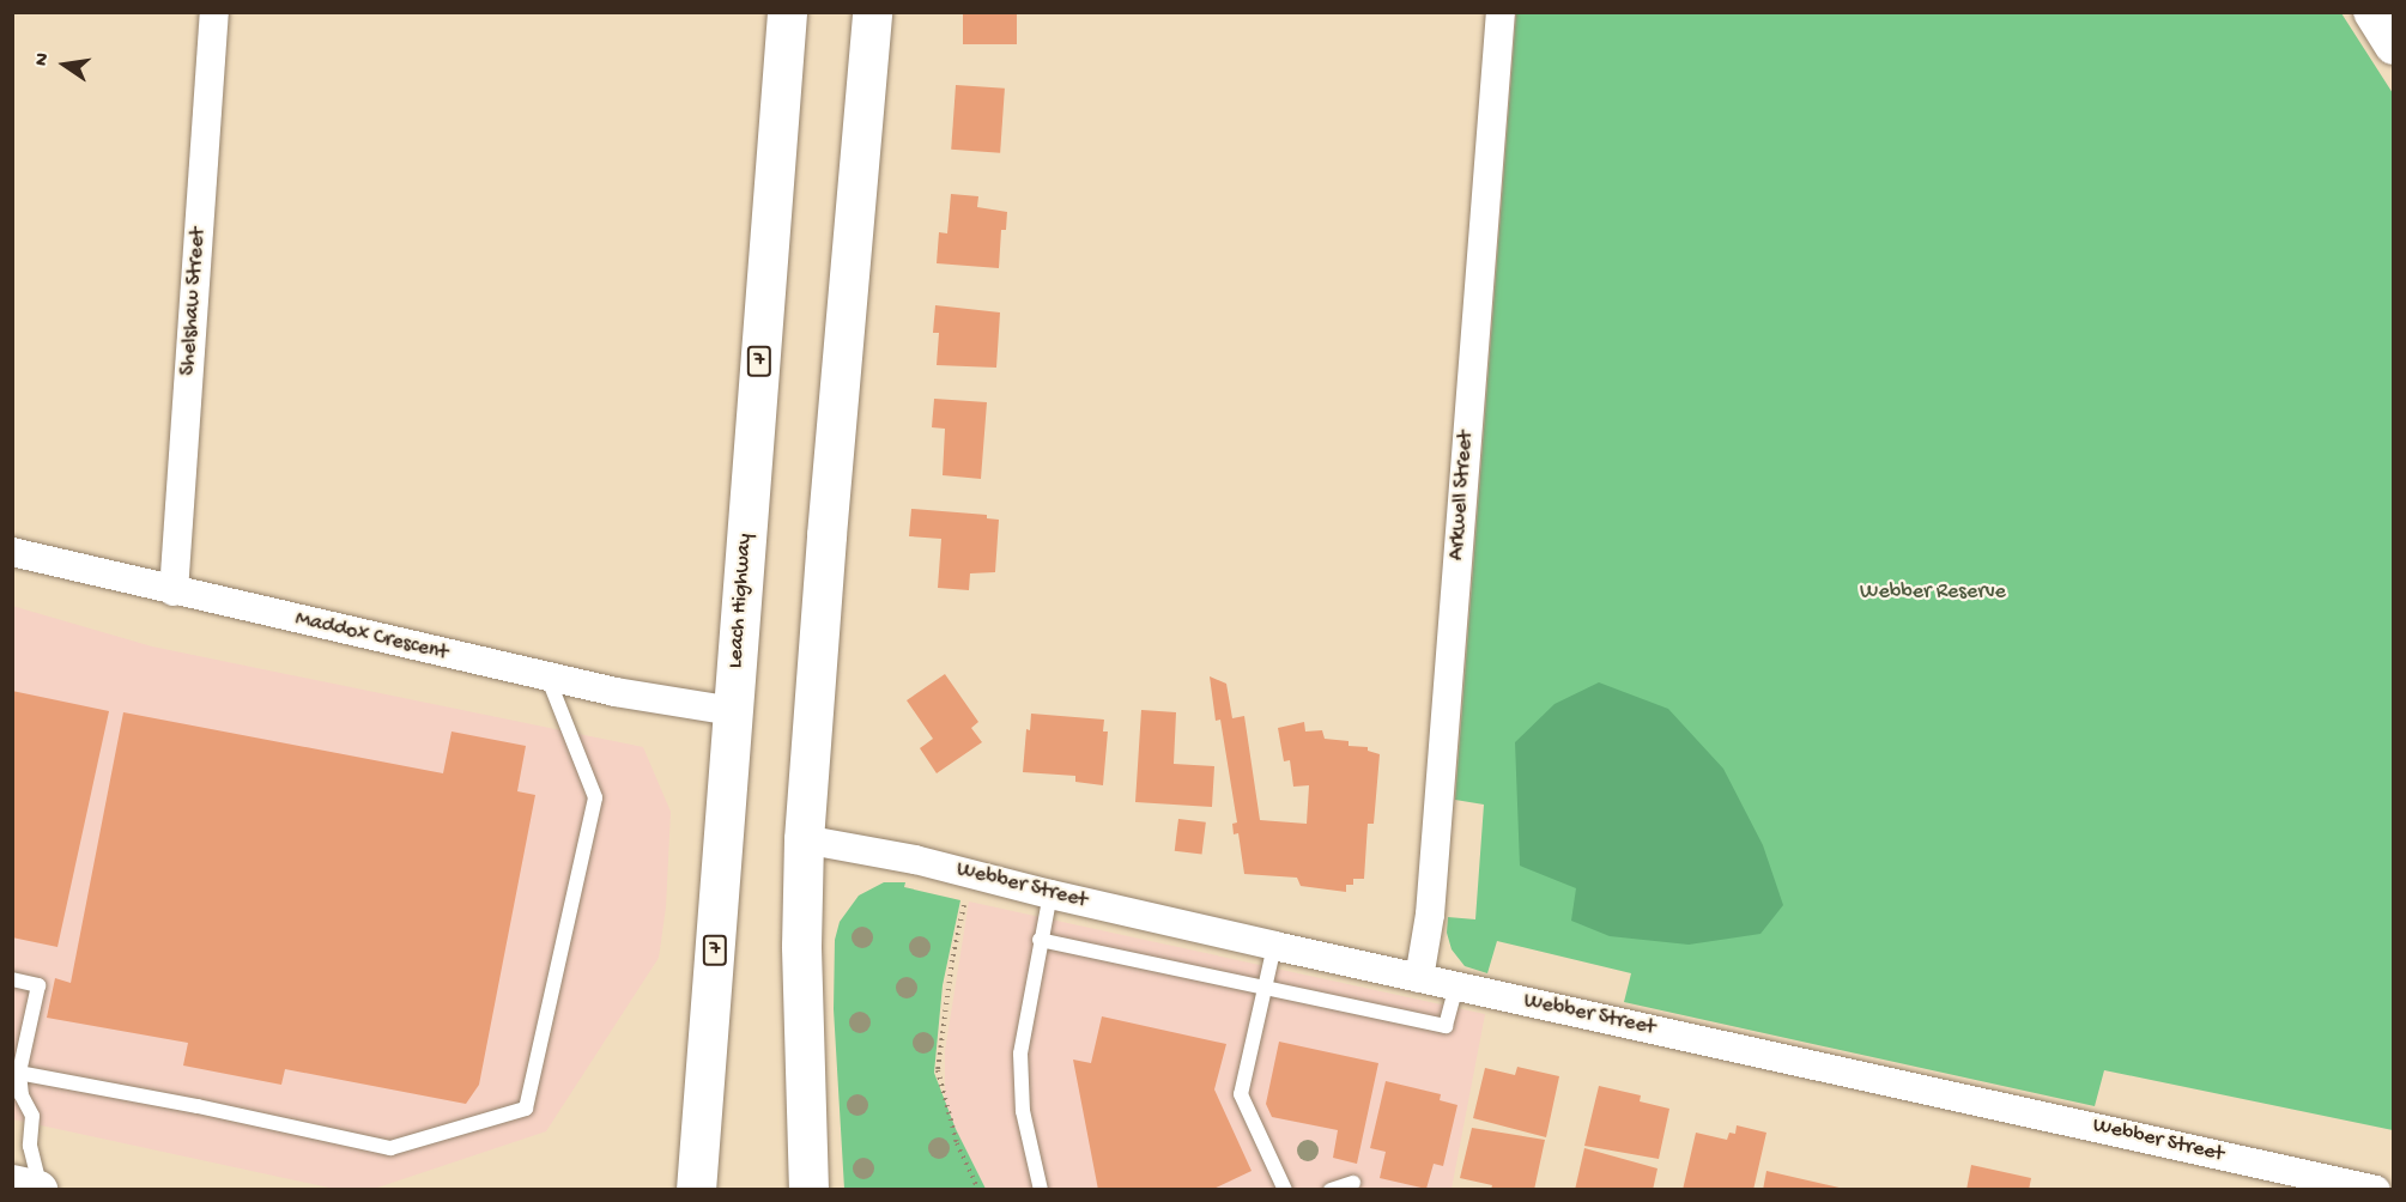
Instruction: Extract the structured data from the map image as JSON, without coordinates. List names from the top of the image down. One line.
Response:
{"streets":{"main road":["7","Leach Highway"],"street":["Shelshaw Street","Arkwell Street","Maddox Crescent","Webber Street"]},"crossings":[["Shelshaw Street","Maddox Crescent"],["Arkwell Street","Webber Street"],["Leach Highway","Maddox Crescent"]],"parks":["Webber Reserve"],"north":"left"}
